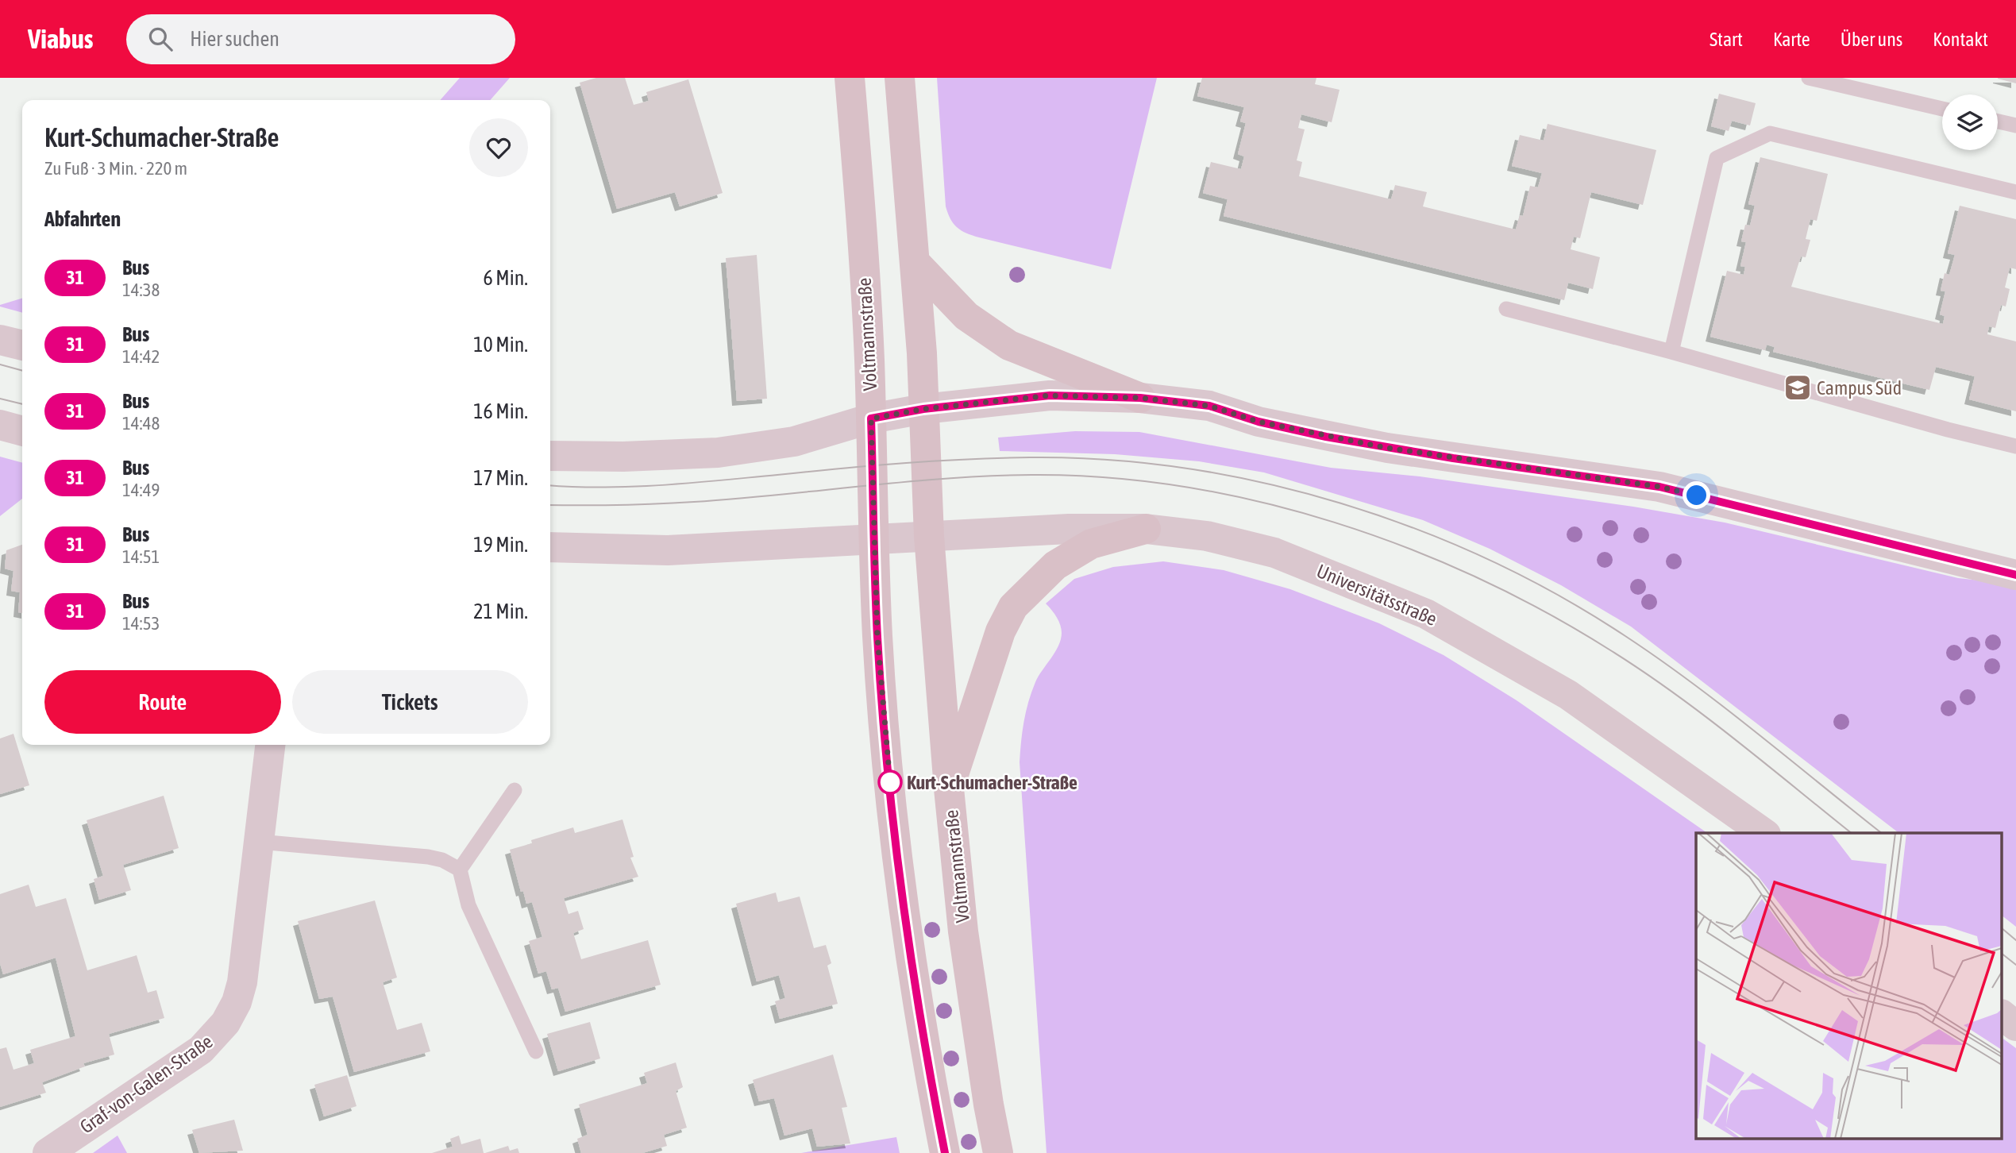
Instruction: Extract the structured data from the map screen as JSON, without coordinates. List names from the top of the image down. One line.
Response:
{"streets":{"street":["Voltmannstraße","Universitätsstraße","Graf-von-Galen-Straße"]},"crossings":[["Voltmannstraße","Universitätsstraße"]],"places":{"school or university":["Campus Süd"],"other":["Kurt-Schumacher-Straße"]},"lines":["bus line 31"],"page":{"header":"Viabus","search":"Hier suchen","nav":["Start","Karte","Über uns","Kontakt"],"heading":[["Kurt-Schumacher-Straße","Zu Fuß · 3 Min. · 220 m"],"Abfahrten"],"list":[{"mark":"31","name":"Bus","note":"14:38","value":"6 Min."},{"mark":"31","name":"Bus","note":"14:42","value":"10 Min."},{"mark":"31","name":"Bus","note":"14:48","value":"16 Min."},{"mark":"31","name":"Bus","note":"14:49","value":"17 Min."},{"mark":"31","name":"Bus","note":"14:51","value":"19 Min."},{"mark":"31","name":"Bus","note":"14:53","value":"21 Min."}],"buttons":["Route","Tickets"]}}
